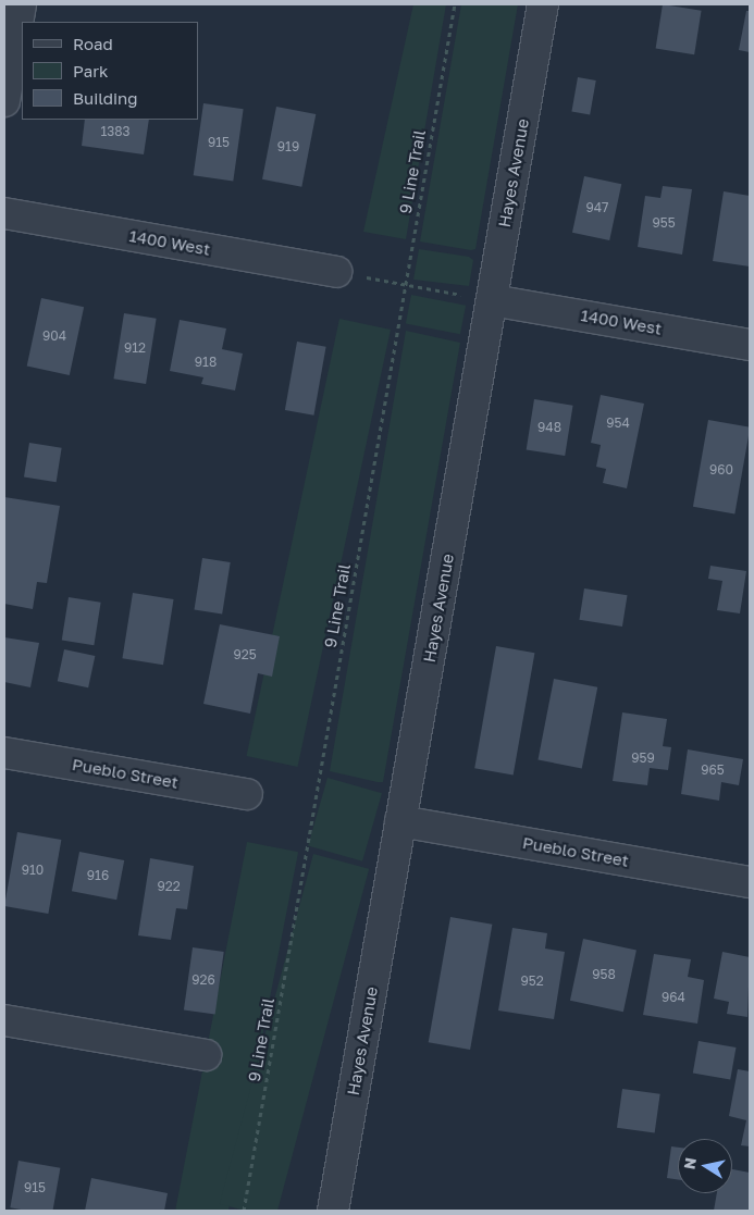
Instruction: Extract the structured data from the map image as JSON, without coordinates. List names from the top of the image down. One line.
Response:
{"streets":{"street":["Hayes Avenue","1400 West","Pueblo Street"],"path":["9 Line Trail"]},"crossings":[["Hayes Avenue","1400 West"],["Hayes Avenue","Pueblo Street"]],"house_numbers":["1383","915","919","947","955","904","912","918","954","948","960","925","959","965","910","916","922","958","926","952","964","915"],"legend":["Road","Park","Building"],"north":"left"}
